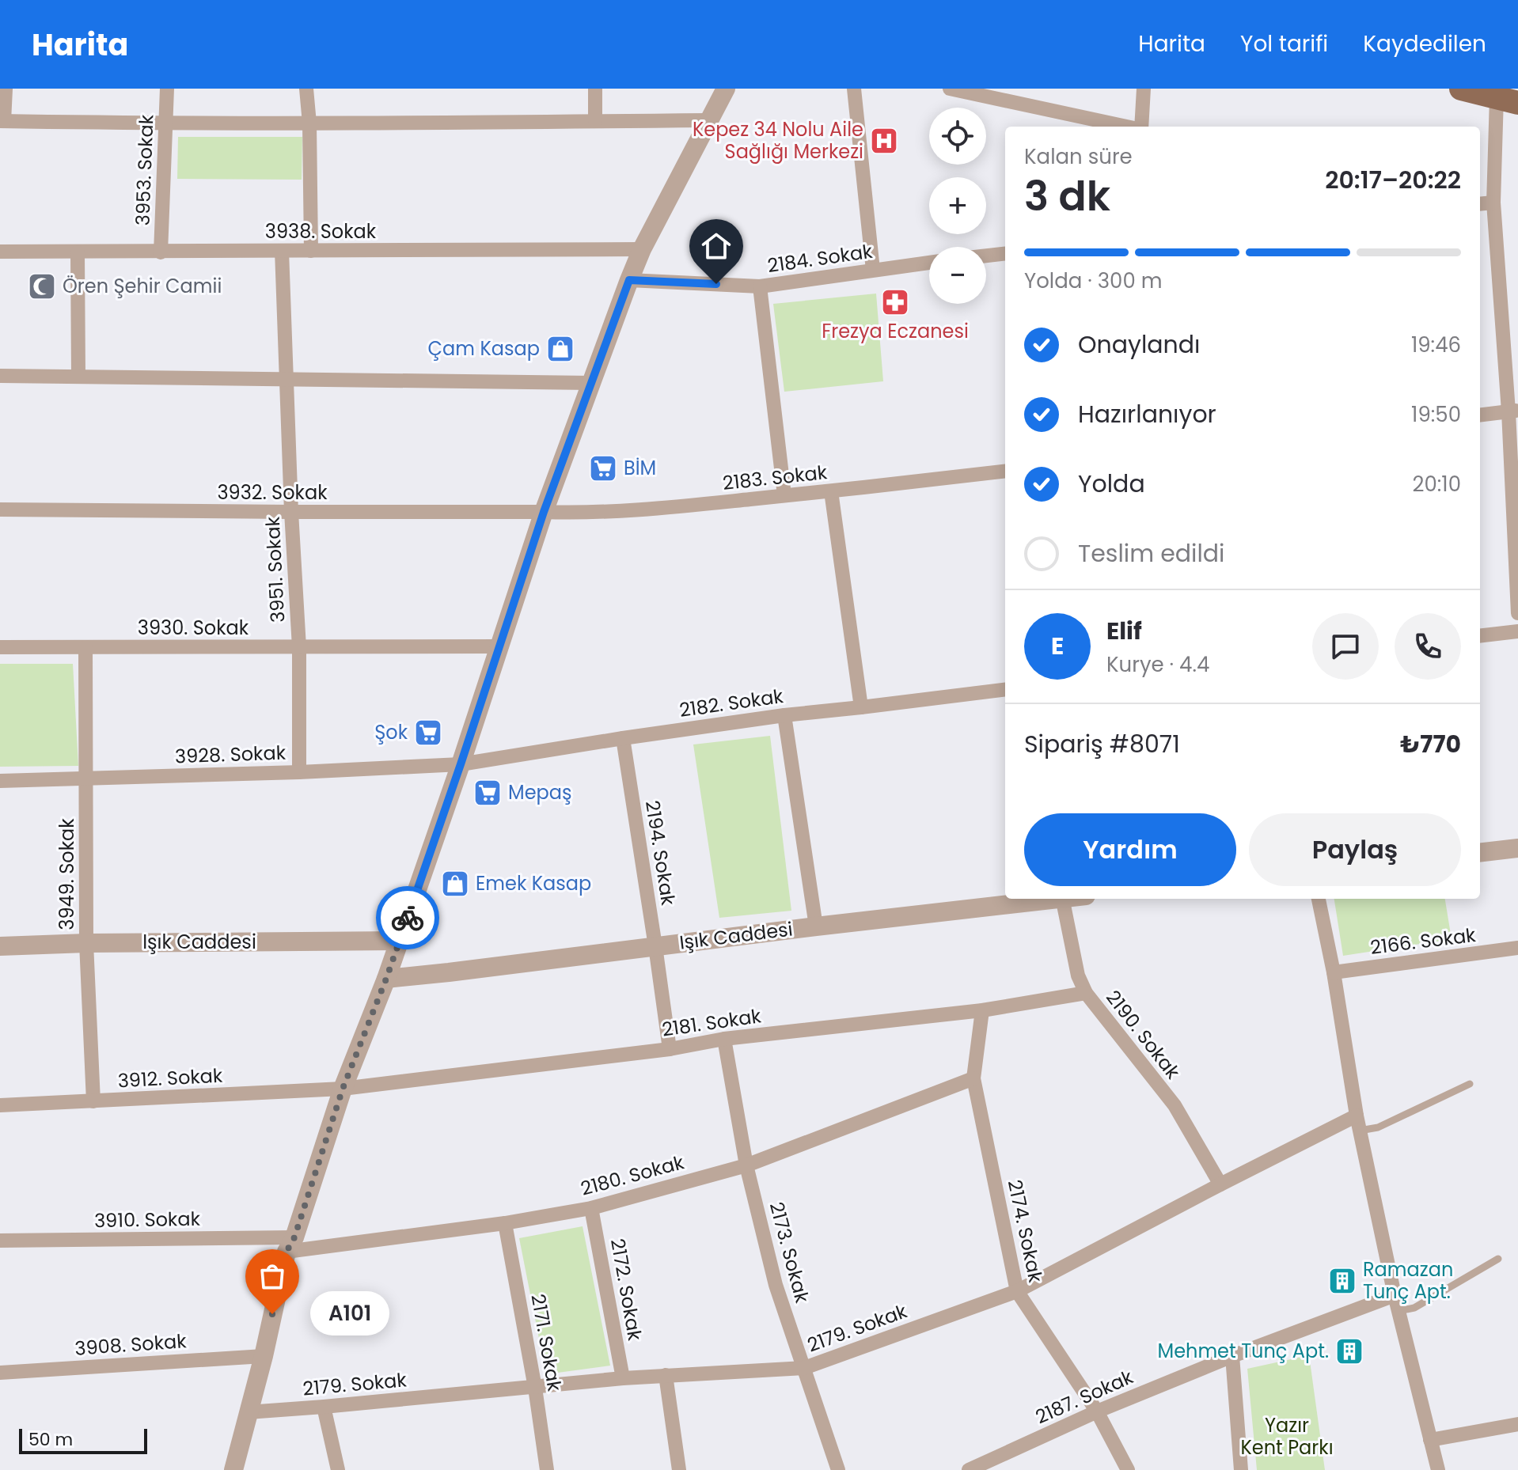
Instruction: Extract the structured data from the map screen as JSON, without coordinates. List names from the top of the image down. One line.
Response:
{"streets":{"street":["3953. Sokak","3938. Sokak","2184. Sokak","2183. Sokak","3932. Sokak","3951. Sokak","3930. Sokak","2182. Sokak","3928. Sokak","2194. Sokak","3949. Sokak","Işık Caddesi","2166. Sokak","2181. Sokak","2190. Sokak","3912. Sokak","2180. Sokak","3910. Sokak","2174. Sokak","2173. Sokak","2172. Sokak","2179. Sokak","2171. Sokak","3908. Sokak","2187. Sokak"]},"crossings":[["3953. Sokak","3938. Sokak"],["3938. Sokak","3951. Sokak"],["2183. Sokak","3932. Sokak"],["3932. Sokak","3951. Sokak"],["3951. Sokak","3930. Sokak"],["3951. Sokak","3928. Sokak"],["3930. Sokak","3949. Sokak"],["2182. Sokak","3928. Sokak"],["2182. Sokak","2194. Sokak"],["3928. Sokak","3949. Sokak"],["2194. Sokak","Işık Caddesi"],["2194. Sokak","2181. Sokak"],["3949. Sokak","Işık Caddesi"],["3949. Sokak","3912. Sokak"],["2181. Sokak","2190. Sokak"],["2181. Sokak","3912. Sokak"],["2181. Sokak","2174. Sokak"],["2181. Sokak","2173. Sokak"],["2190. Sokak","2179. Sokak"],["2180. Sokak","3910. Sokak"],["2180. Sokak","2174. Sokak"],["2180. Sokak","2173. Sokak"],["2180. Sokak","2172. Sokak"],["2180. Sokak","2171. Sokak"],["2174. Sokak","2179. Sokak"],["2174. Sokak","2187. Sokak"],["2173. Sokak","2179. Sokak"],["2172. Sokak","2179. Sokak"],["2179. Sokak","2171. Sokak"]],"parks":["Yazır Kent Parkı"],"places":{"hospital":["Kepez 34 Nolu Aile Sağlığı Merkezi"],"mosque":["Ören Şehir Camii"],"pharmacy":["Frezya Eczanesi"],"shop":["Çam Kasap","Emek Kasap"],"supermarket":["BİM","Şok","Mepaş"],"building":["Ramazan Tunç Apt.","Mehmet Tunç Apt."],"other":["A101"]},"scale_bar":"50 m","page":{"header":"Harita","nav":["Harita","Yol tarifi","Kaydedilen"],"map_buttons":["+","−"],"heading":["3 dk","Kalan süre","20:17–20:22"],"panel":["Elif","Kurye · 4.4","Sipariş #8071","₺770"],"bar":"Yolda · 300 m","list":[["Onaylandı","19:46"],["Hazırlanıyor","19:50"],["Yolda","20:10"],"Teslim edildi"],"round":"E","buttons":["Yardım","Paylaş"],"bubble":"A101","scale":"50 m"}}
